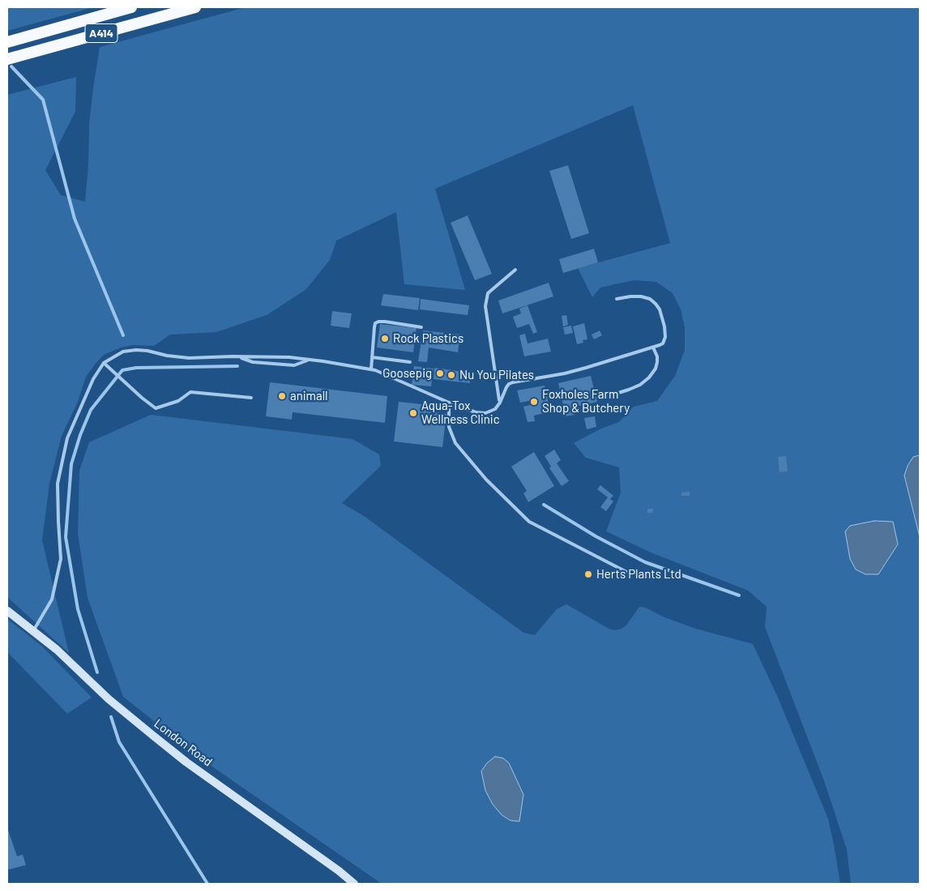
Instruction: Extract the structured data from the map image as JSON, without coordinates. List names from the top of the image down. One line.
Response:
{"streets":{"highway":["A414"],"main road":["London Road"]},"places":["Rock Plastics","Goosepig","Nu You Pilates","animall","Foxholes Farm Shop & Butchery","Aqua-Tox Wellness Clinic","Herts Plants Ltd"]}
